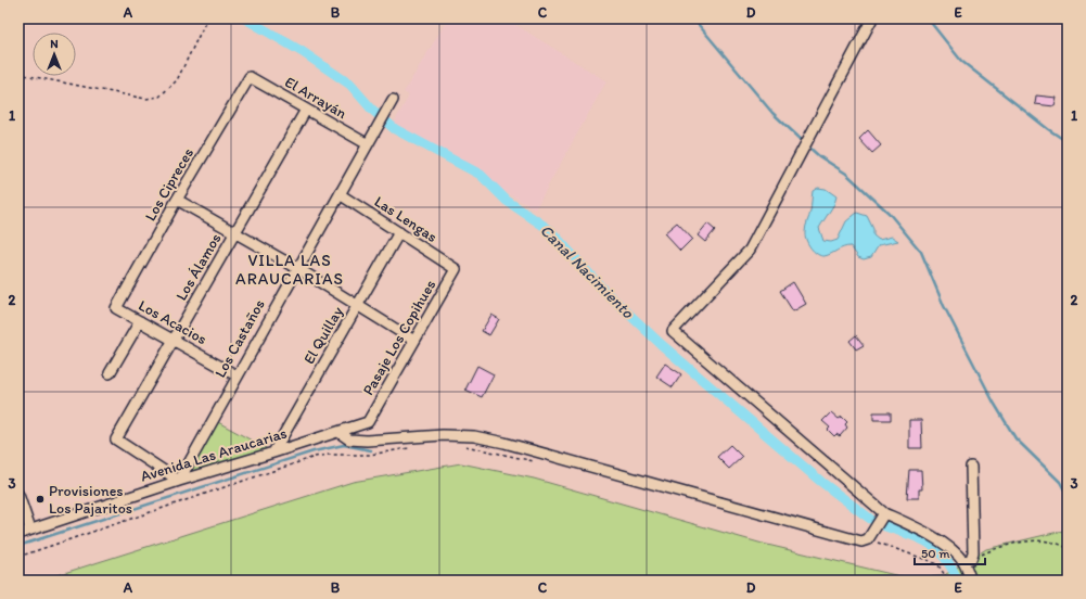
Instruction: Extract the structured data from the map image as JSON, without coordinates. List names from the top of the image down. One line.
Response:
{"streets":{"street":["El Arrayán","Los Cipreces","Las Lengas","Los Álamos","Los Acacios","El Quillay","Pasaje Los Copihues","Los Castaños","Avenida Las Araucarias"]},"crossings":[["El Arrayán","Los Cipreces"],["El Arrayán","Los Álamos"],["El Arrayán","Los Castaños"],["Los Cipreces","Los Acacios"],["Las Lengas","El Quillay"],["Las Lengas","Pasaje Los Copihues"],["Las Lengas","Los Castaños"],["Los Álamos","Los Acacios"],["Los Álamos","Los Castaños"],["Los Álamos","Avenida Las Araucarias"],["Los Acacios","Los Castaños"],["El Quillay","Avenida Las Araucarias"],["Pasaje Los Copihues","Avenida Las Araucarias"],["Los Castaños","Avenida Las Araucarias"]],"districts":["VILLA LAS ARAUCARIAS"],"water":["Canal Nacimiento"],"places":["Provisiones Los Pajaritos"],"scale_bar":"50 m","north":"top","grid":{"columns":["A","B","C","D","E"],"rows":["1","2","3"]}}
